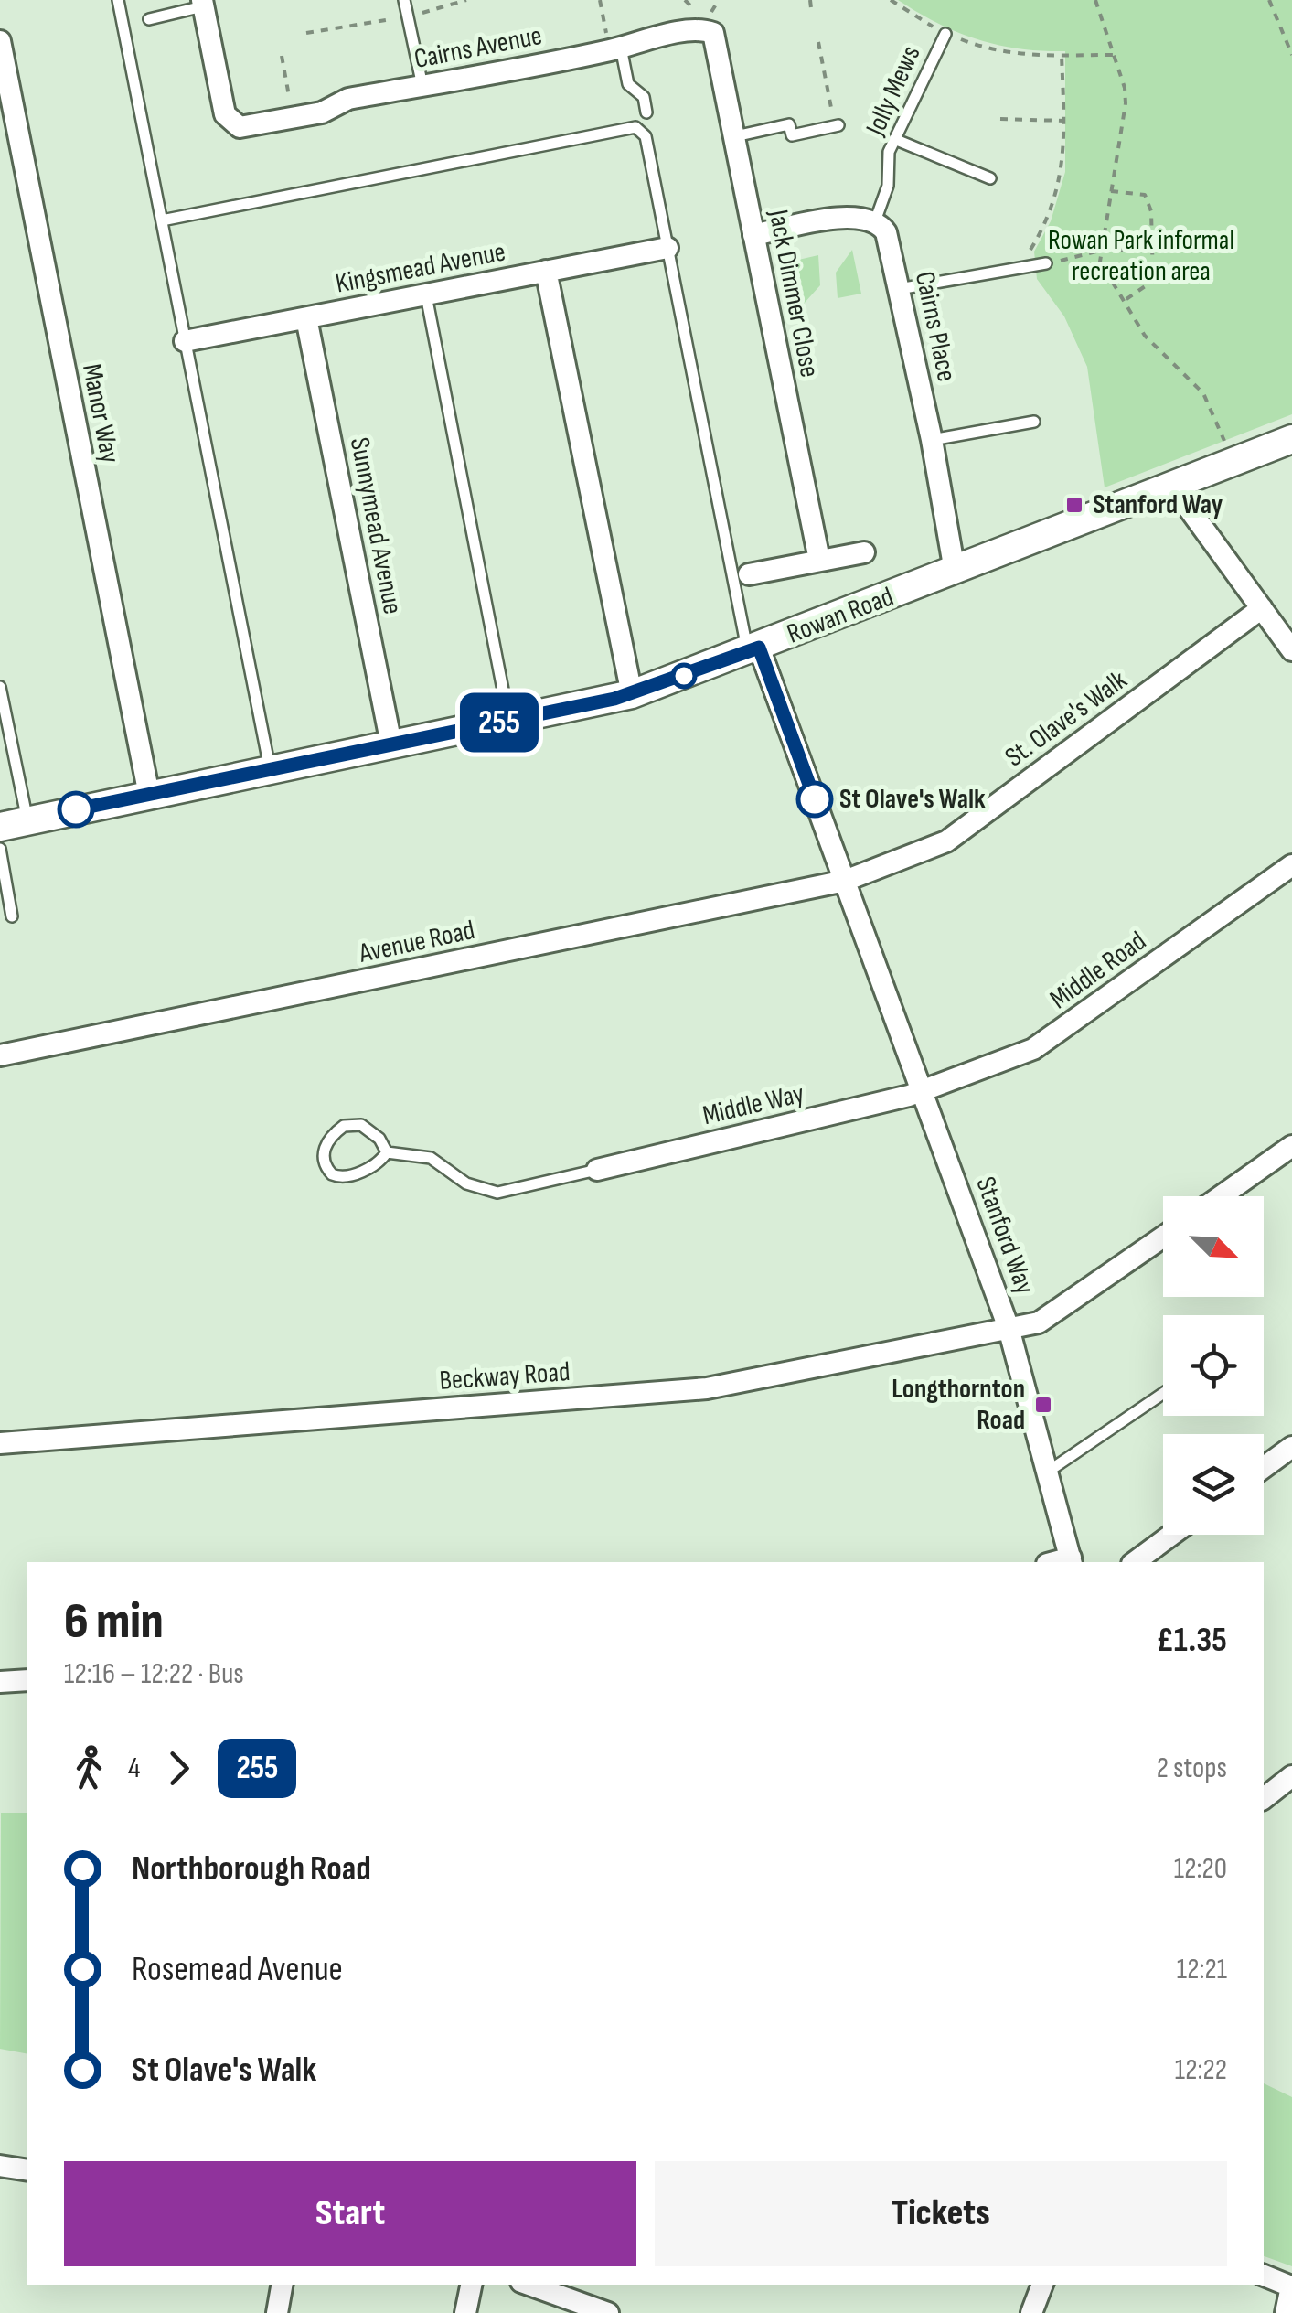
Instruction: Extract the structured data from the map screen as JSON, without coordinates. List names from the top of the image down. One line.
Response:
{"streets":{"main road":["Rowan Road"],"street":["Cairns Avenue","Kingsmead Avenue","Jack Dimmer Close","Cairns Place","Manor Way","Sunnymead Avenue","St. Olave's Walk","Avenue Road","Middle Road","Middle Way","Stanford Way","Beckway Road"],"lane":["Jolly Mews"]},"crossings":[["Cairns Avenue","Jack Dimmer Close"],["Jolly Mews","Cairns Place"],["Kingsmead Avenue","Sunnymead Avenue"],["Cairns Place","Rowan Road"],["Manor Way","Rowan Road"],["Sunnymead Avenue","Rowan Road"],["Rowan Road","Stanford Way"],["St. Olave's Walk","Avenue Road"],["St. Olave's Walk","Stanford Way"],["Avenue Road","Stanford Way"],["Middle Road","Middle Way"],["Middle Road","Stanford Way"],["Middle Way","Stanford Way"],["Stanford Way","Beckway Road"]],"parks":["Rowan Park informal recreation area"],"places":{"transit":["Stanford Way","Longthornton Road"],"other":["St Olave's Walk"]},"lines":["bus line 255"],"north":"bottom right","page":{"on_map":"255","heading":["6 min","12:16 – 12:22 · Bus","£1.35"],"legs":["4","255","2 stops"],"list":[{"name":"Northborough Road","value":"12:20"},{"name":"Rosemead Avenue","value":"12:21"},{"name":"St Olave's Walk","value":"12:22"}],"buttons":["Start","Tickets"]}}
